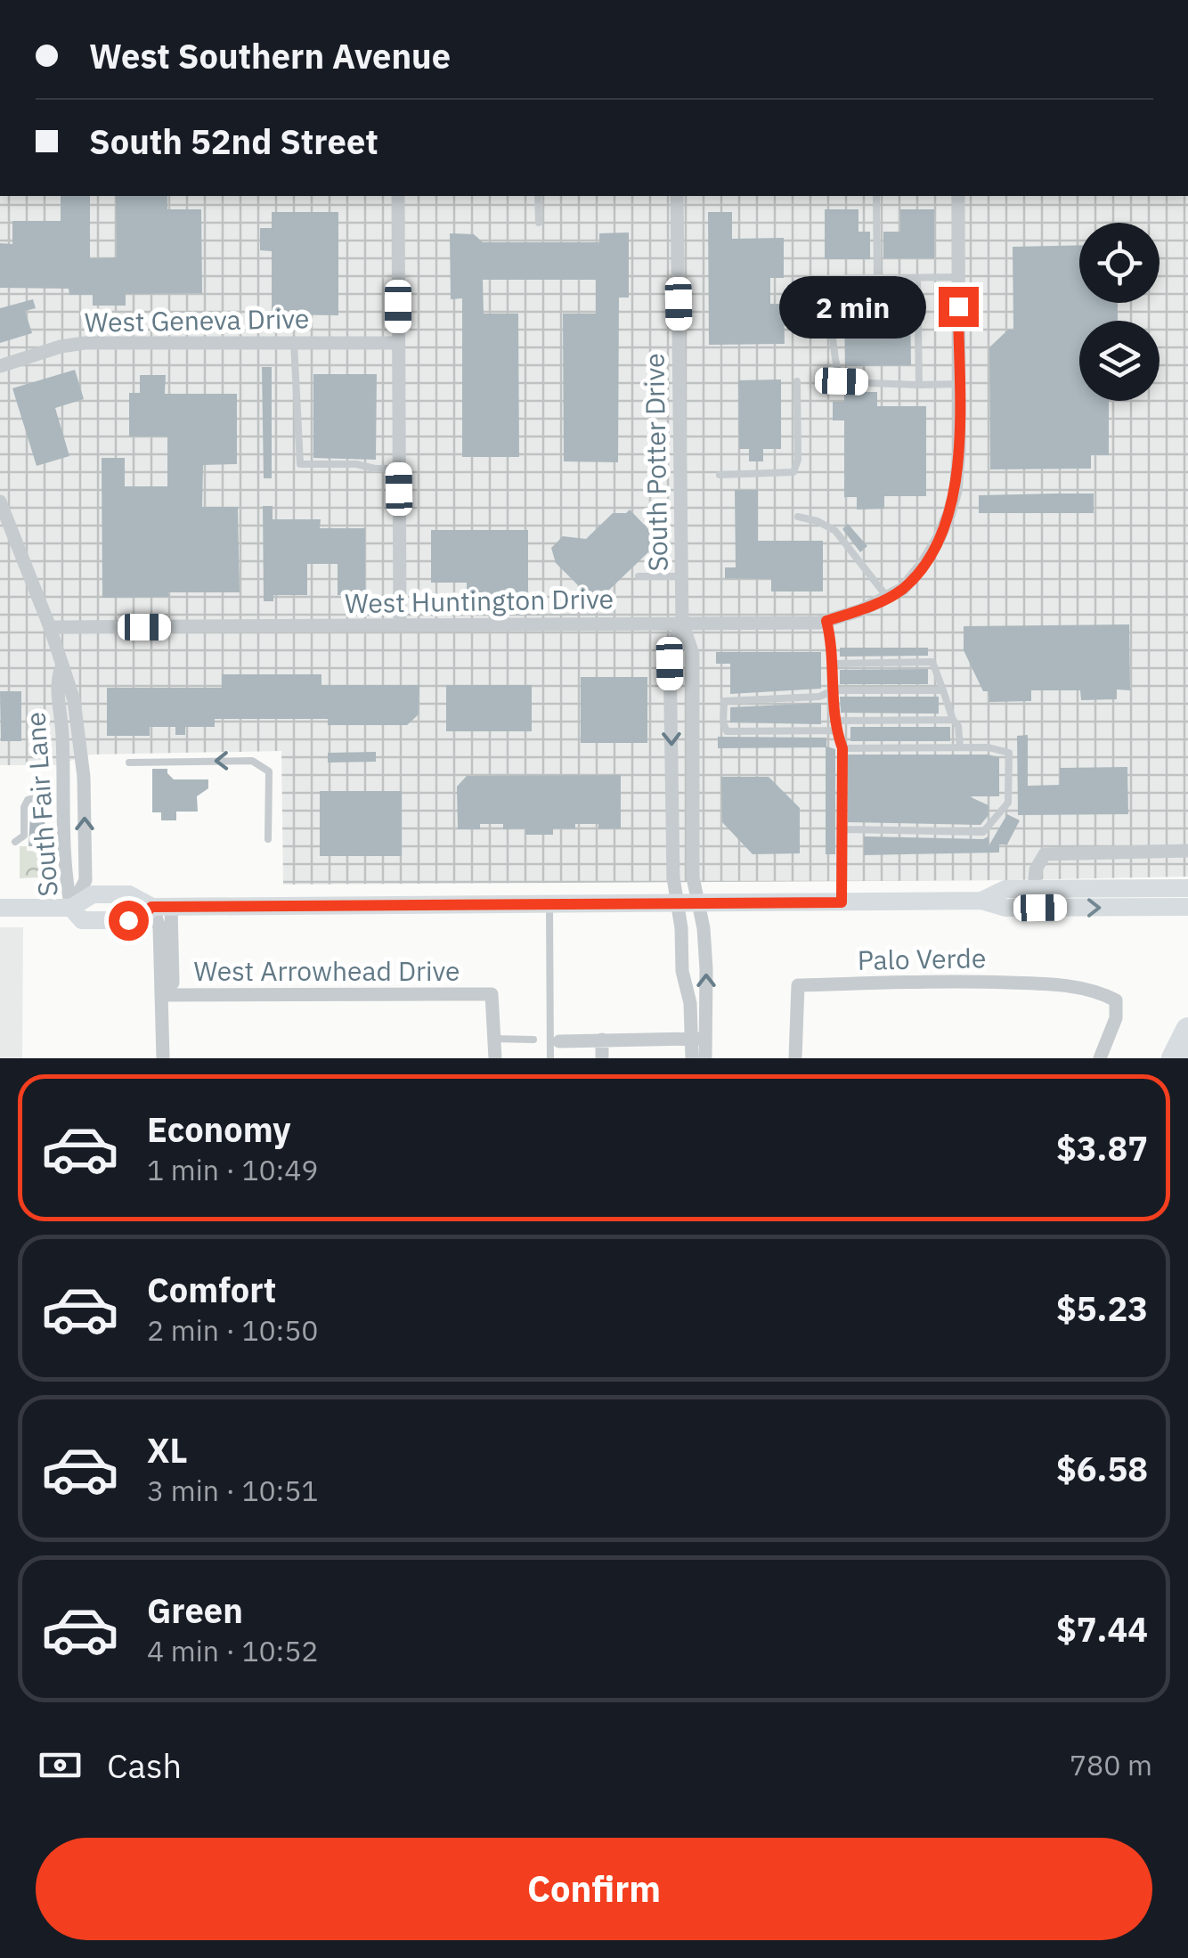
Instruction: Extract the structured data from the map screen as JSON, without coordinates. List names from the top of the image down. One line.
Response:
{"streets":{"street":["West Geneva Drive","South Potter Drive","West Huntington Drive","South Fair Lane","Palo Verde","West Arrowhead Drive"]},"crossings":[["South Potter Drive","West Huntington Drive"],["West Huntington Drive","South Fair Lane"]],"page":{"banner":["West Southern Avenue","South 52nd Street"],"bubble":"2 min","list":[{"name":"Economy","note":"1 min · 10:49","value":"$3.87"},{"name":"Comfort","note":"2 min · 10:50","value":"$5.23"},{"name":"XL","note":"3 min · 10:51","value":"$6.58"},{"name":"Green","note":"4 min · 10:52","value":"$7.44"}],"pay":["Cash","780 m"],"buttons":"Confirm"}}
